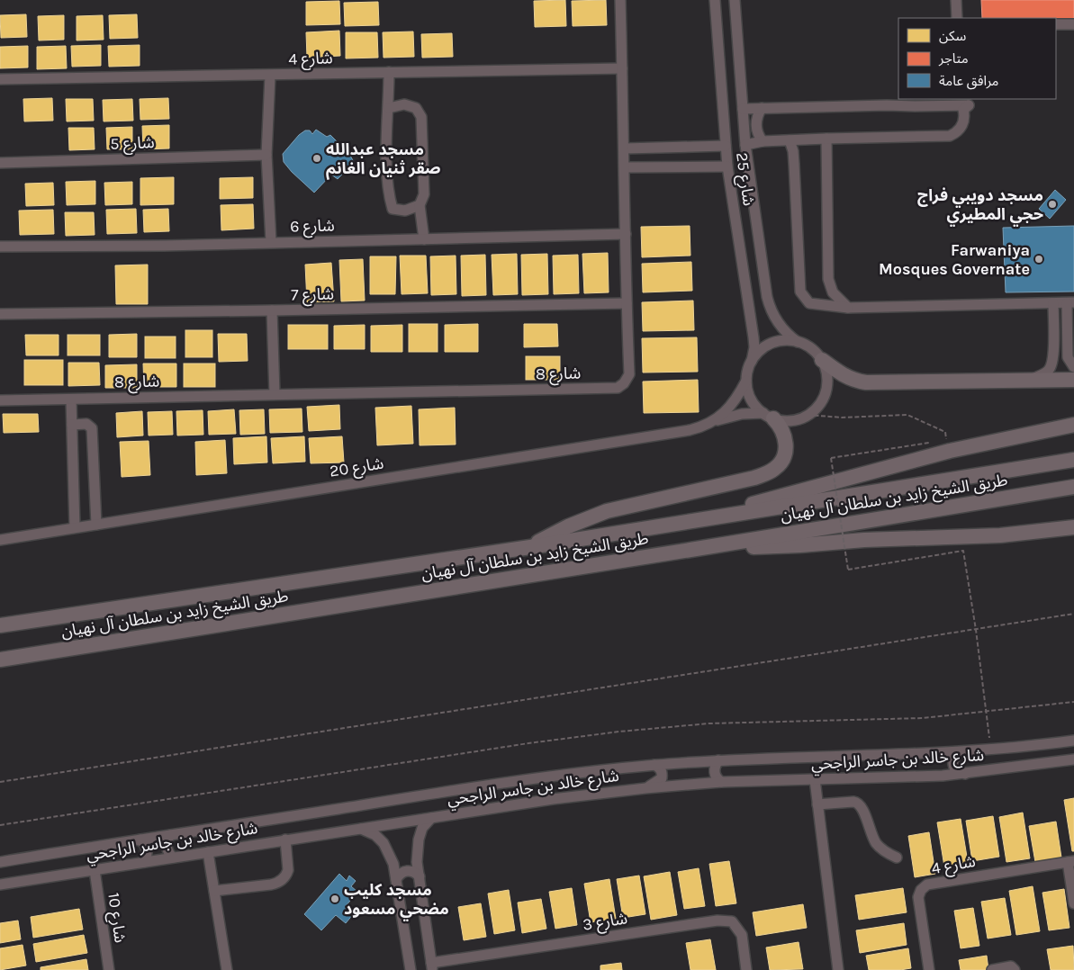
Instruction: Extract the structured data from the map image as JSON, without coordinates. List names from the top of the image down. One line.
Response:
{"streets":{"highway":["طريق الشيخ زايد بن سلطان آل نهيان"],"street":["شارع 4","شارع 5","شارع 25","شارع 6","شارع 7","شارع 8","شارع 20","شارع خالد بن جاسر الراجحي","شارع 10","شارع 3"]},"crossings":[["شارع 4","شارع 8"],["شارع 25","شارع 20"],["شارع 6","شارع 8"],["شارع 7","شارع 8"],["شارع خالد بن جاسر الراجحي","شارع 10"]],"places":["مسجد عبدالله صقر ثنيان الغانم","مسجد دويبي فراج حجي المطيري","Farwaniya Mosques Governate","مسجد كليب مضحي مسعود"],"legend":["سكن","متاجر","مرافق عامة"]}
